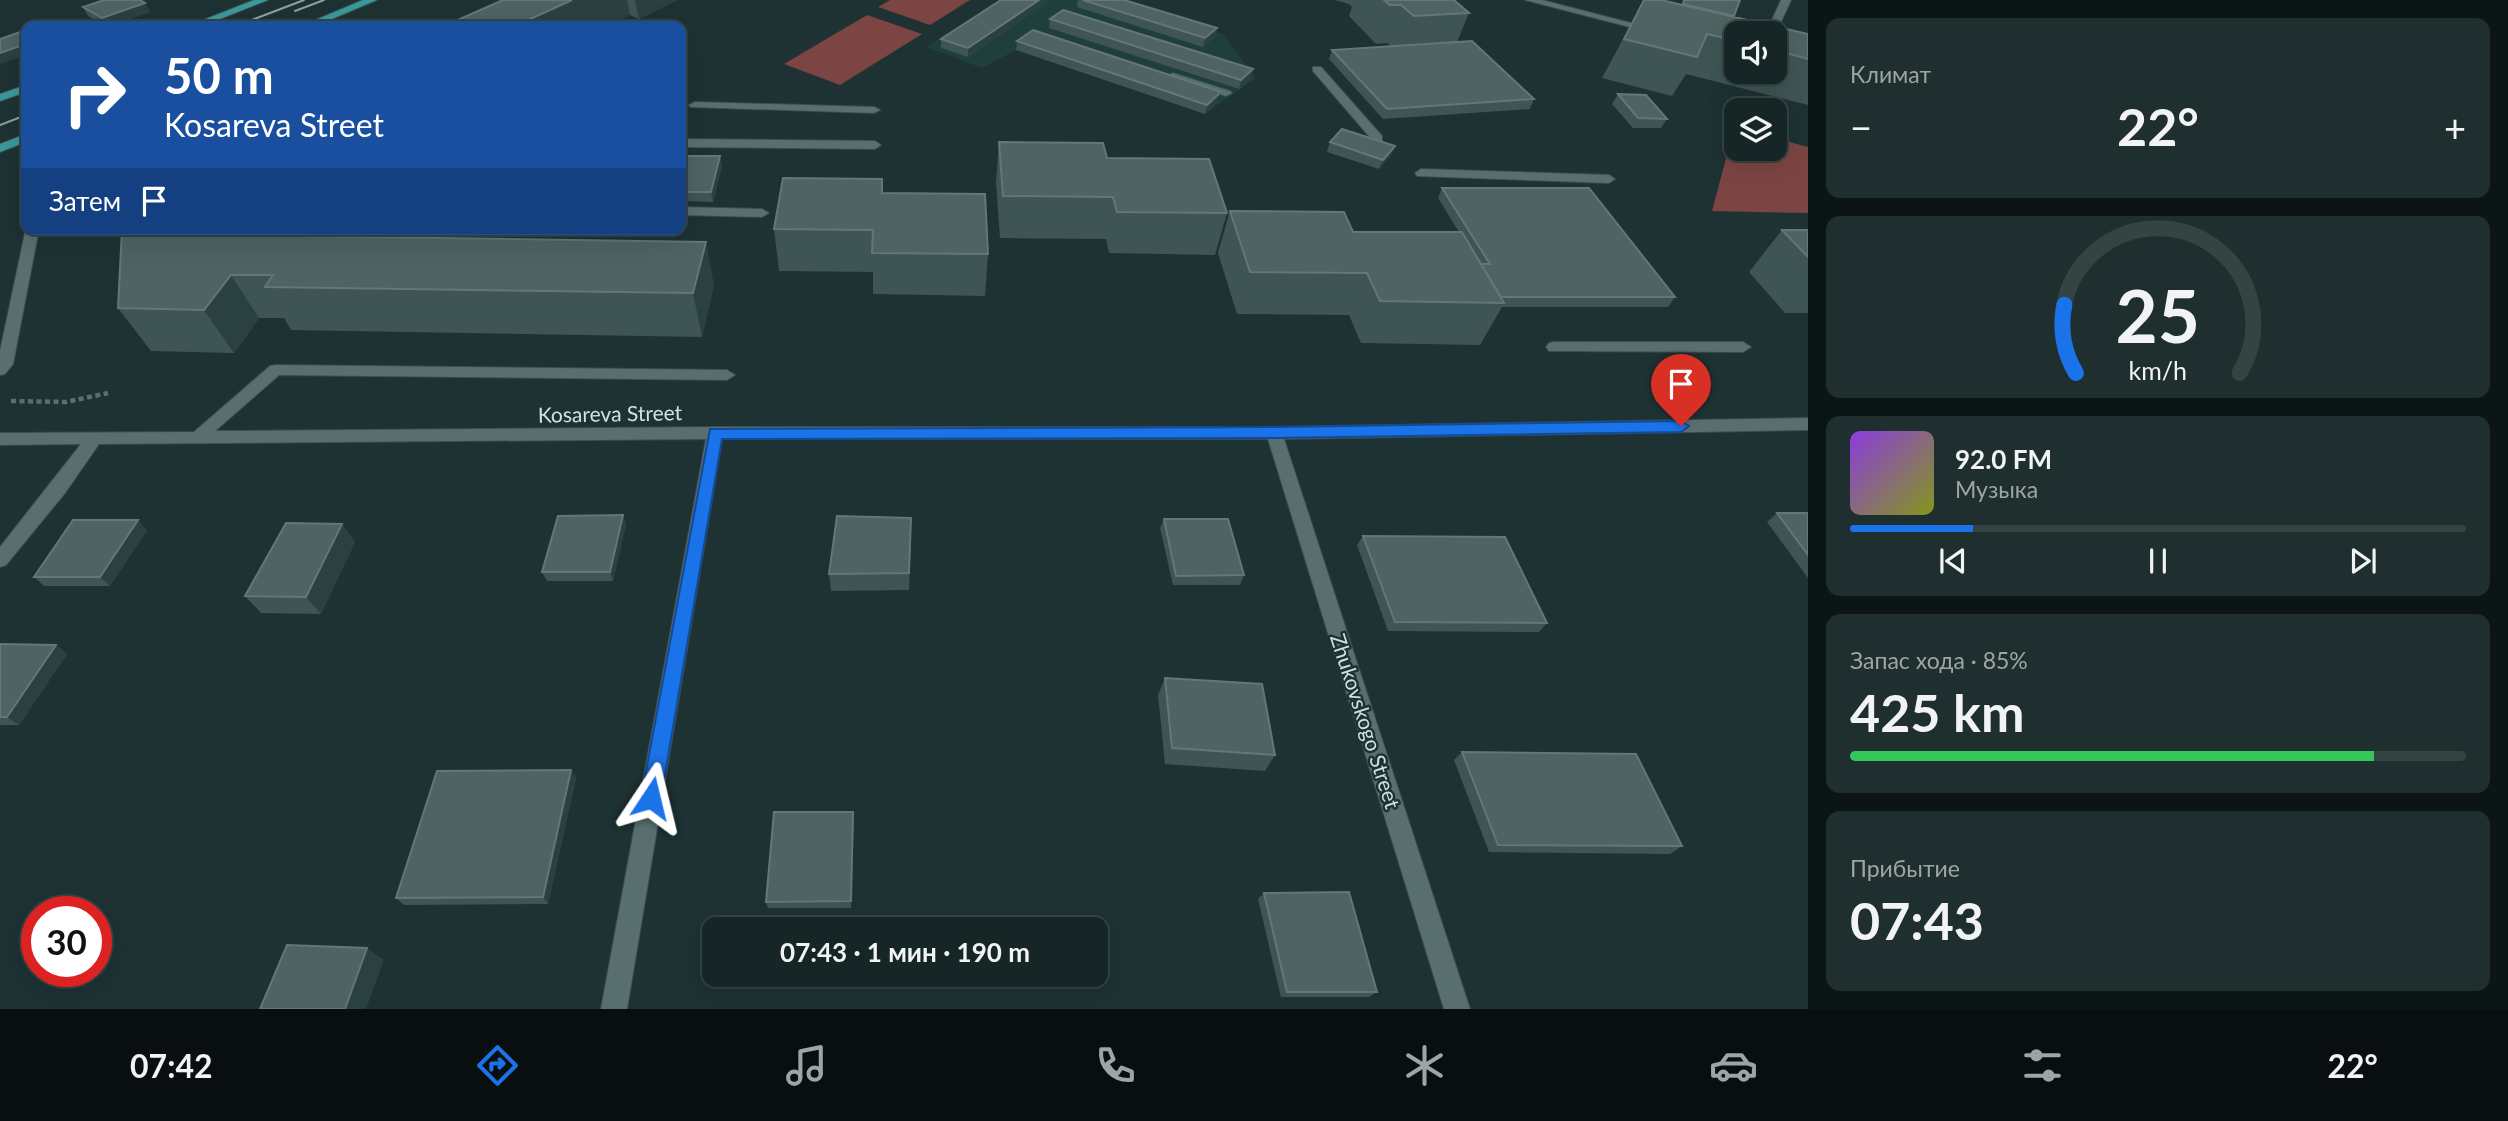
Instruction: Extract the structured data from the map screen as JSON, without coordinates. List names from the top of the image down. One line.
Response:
{"streets":{"street":["Kosareva Street","Zhukovskogo Street"]},"crossings":[["Kosareva Street","Zhukovskogo Street"]],"page":{"tile":["Климат",["Запас хода · 85%","425 km"],["Прибытие","07:43"]],"turn":["50 m","Kosareva Street"],"heat":["−","22°","+"],"then":"Затем","song":["92.0 FM","Музыка"],"limit":"30","trip":"07:43 · 1 мин · 190 m","tabs":["07:42","22°"],"gauge":["25","km/h"]}}
